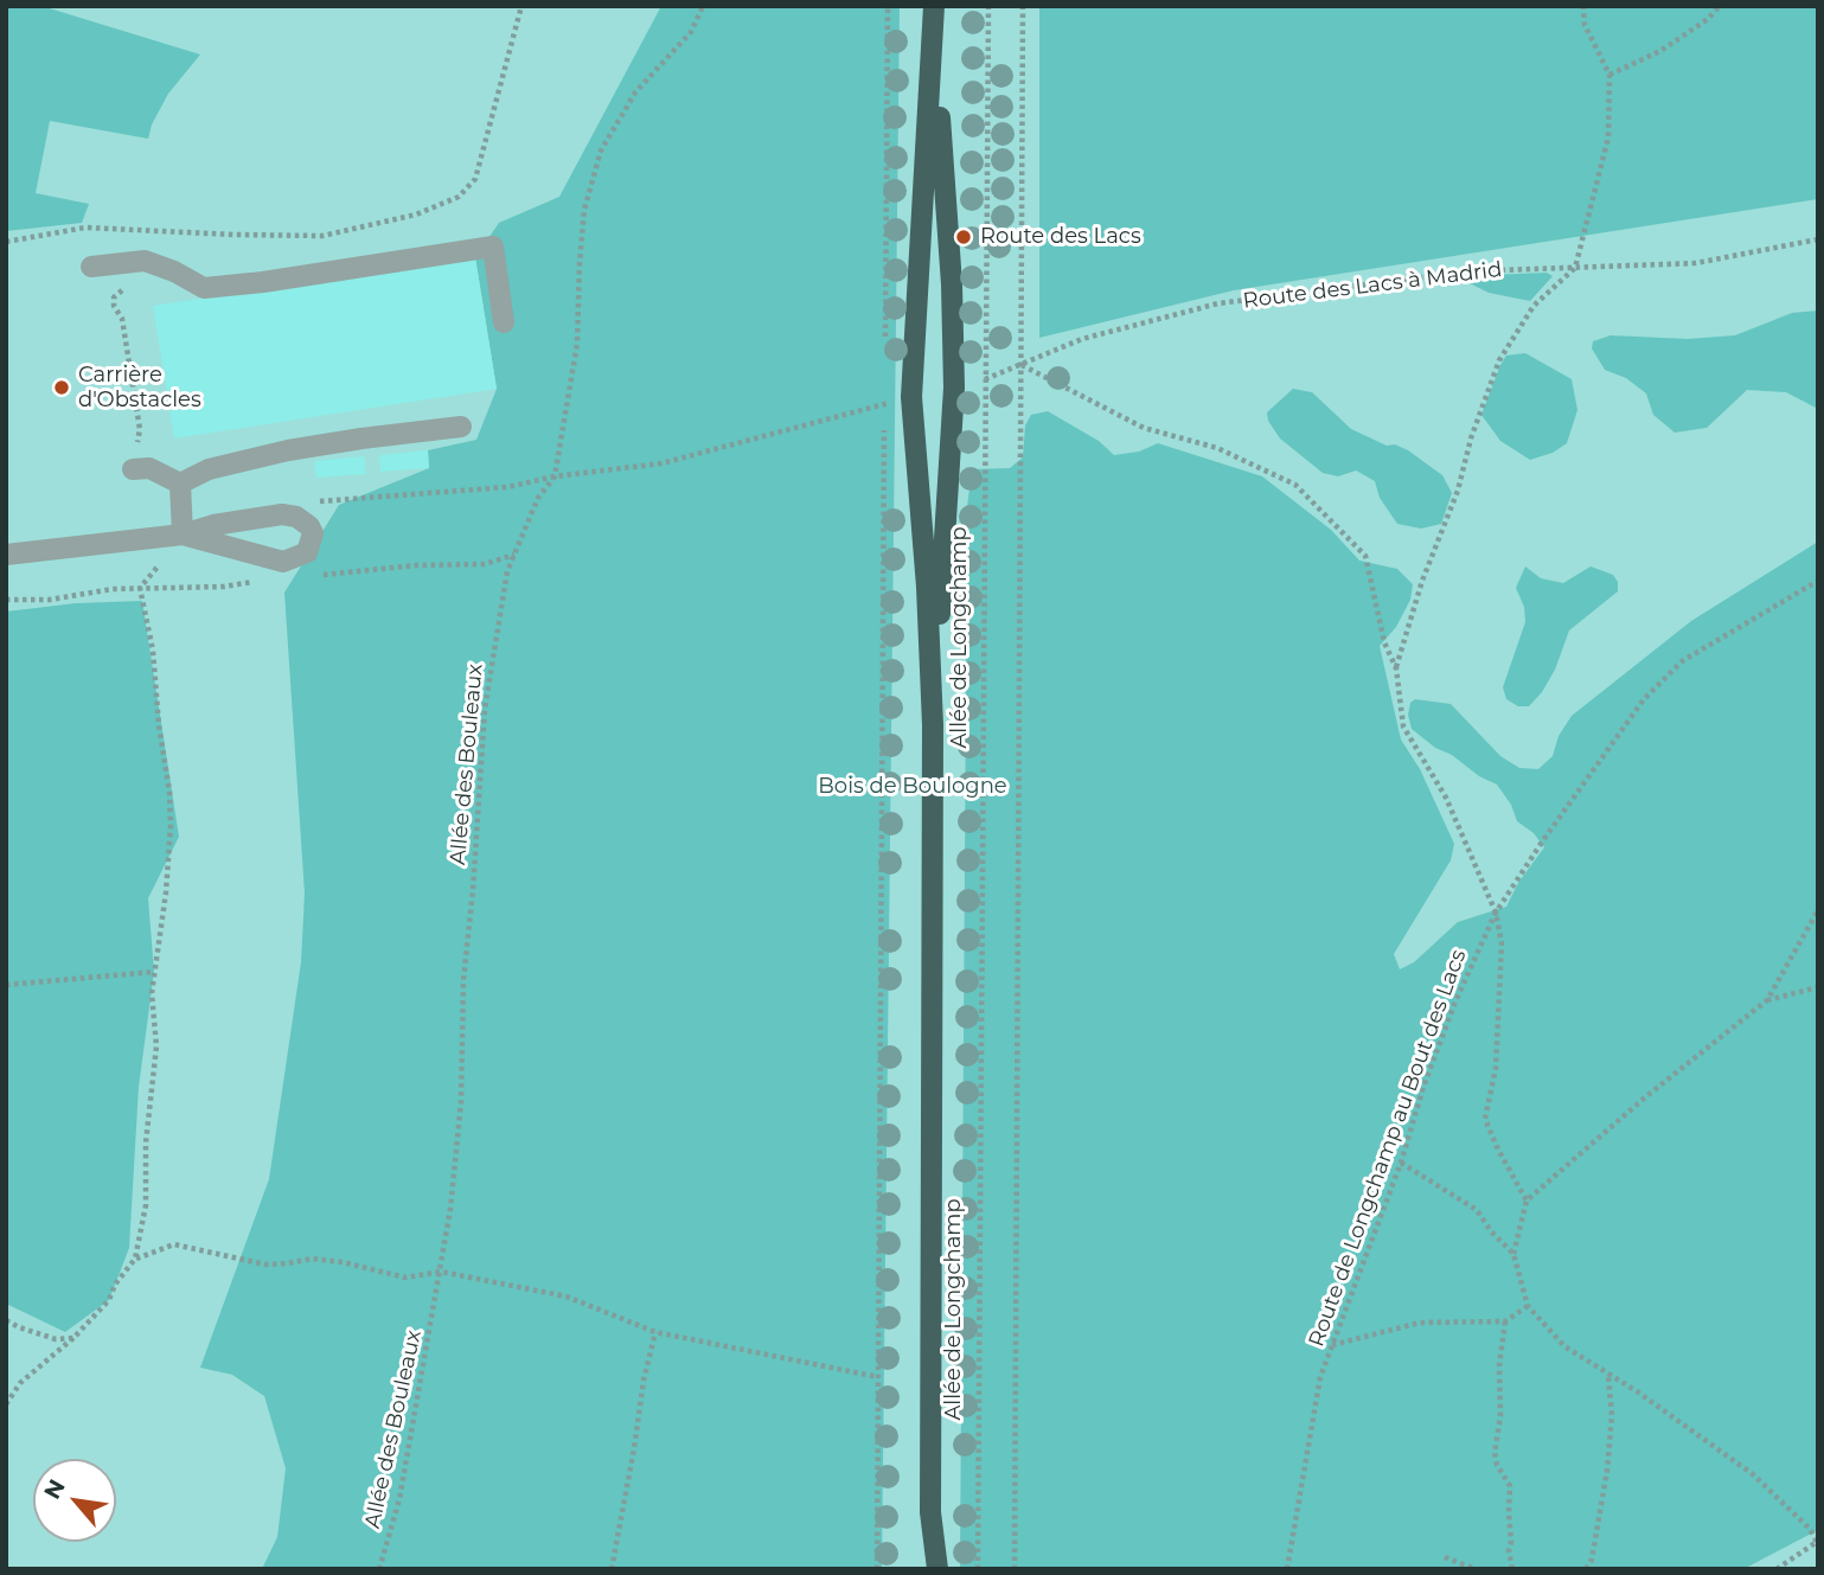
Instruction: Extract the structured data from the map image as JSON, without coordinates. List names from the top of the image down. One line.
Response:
{"streets":{"main road":["Allée de Longchamp"],"path":["Route des Lacs à Madrid","Allée des Bouleaux","Route de Longchamp au Bout des Lacs"]},"crossings":[["Route des Lacs à Madrid","Allée de Longchamp"]],"parks":["Bois de Boulogne"],"places":["Route des Lacs","Carrière d'Obstacles"],"north":"top left"}
